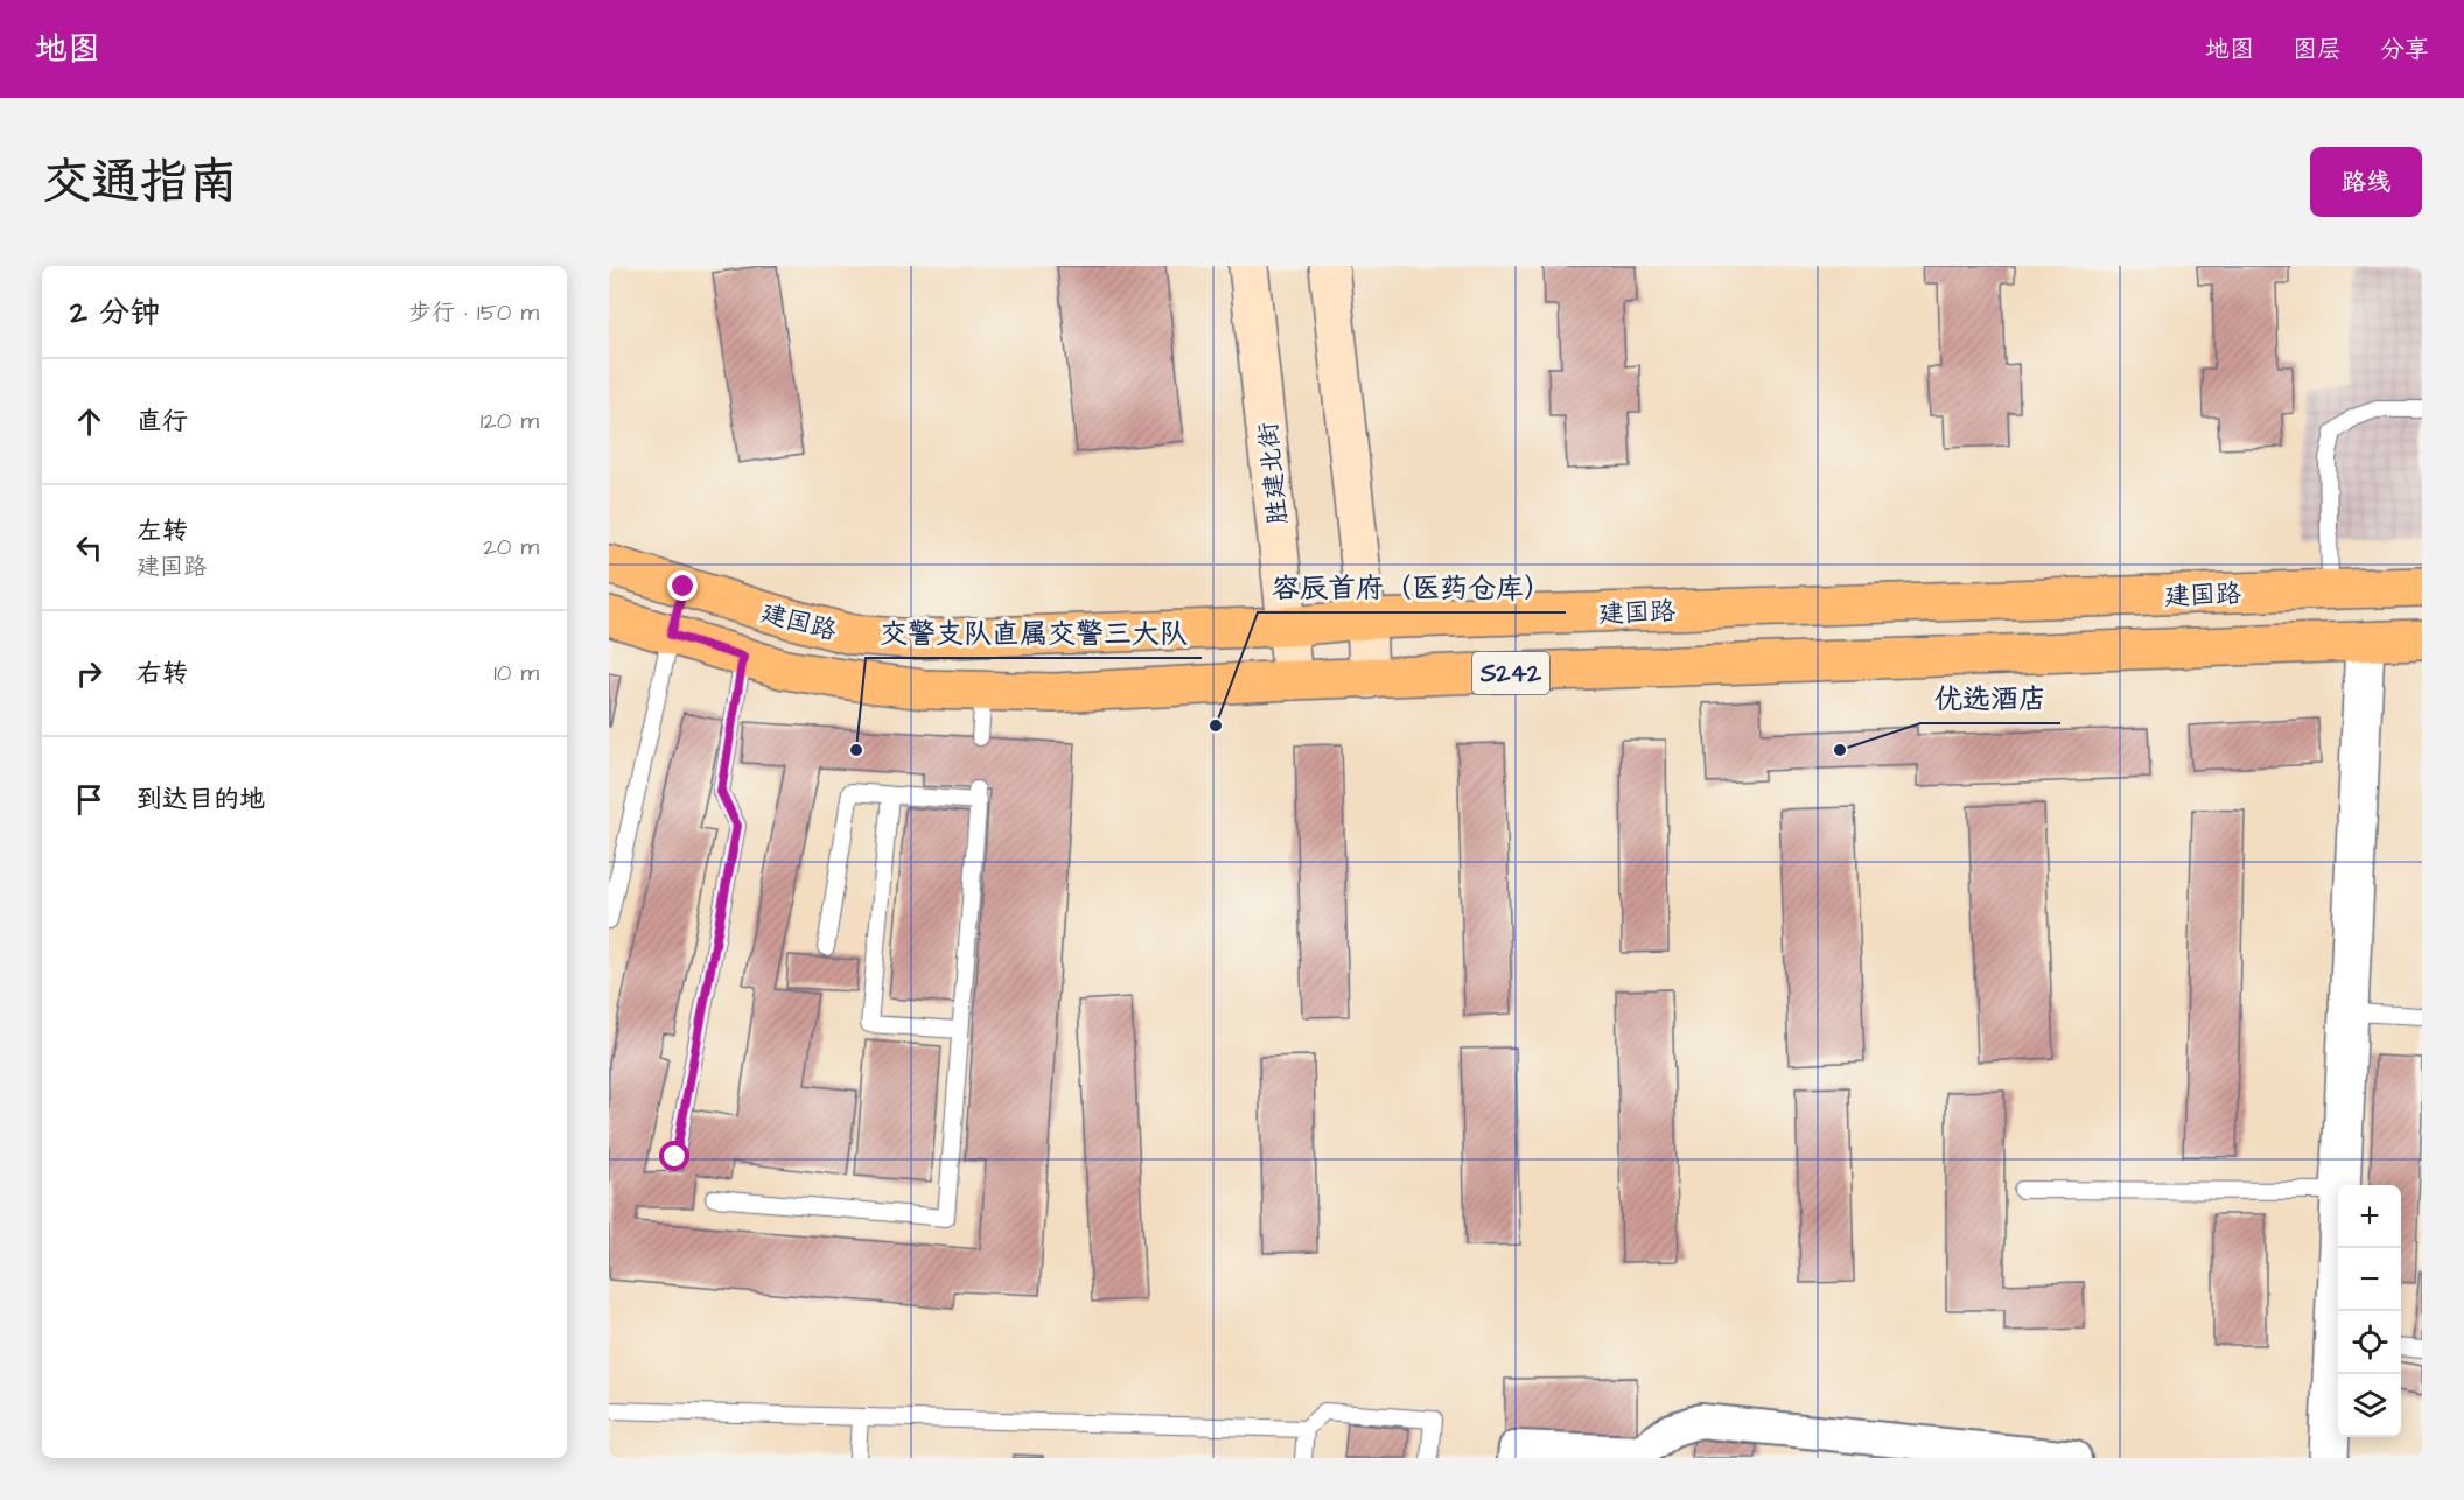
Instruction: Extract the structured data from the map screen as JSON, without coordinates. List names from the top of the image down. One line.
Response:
{"streets":{"main road":["胜建北街","建国路","S242"]},"crossings":[["胜建北街","建国路"]],"places":["容辰首府（医药仓库）","交警支队直属交警三大队","优选酒店"],"page":{"header":"地图","nav":["地图","图层","分享"],"title":"交通指南","buttons":"路线","heading":["2 分钟","步行 · 150 m"],"list":[["直行","120 m"],["左转","建国路","20 m"],["右转","10 m"],"到达目的地"],"map_buttons":["+","−"]}}
